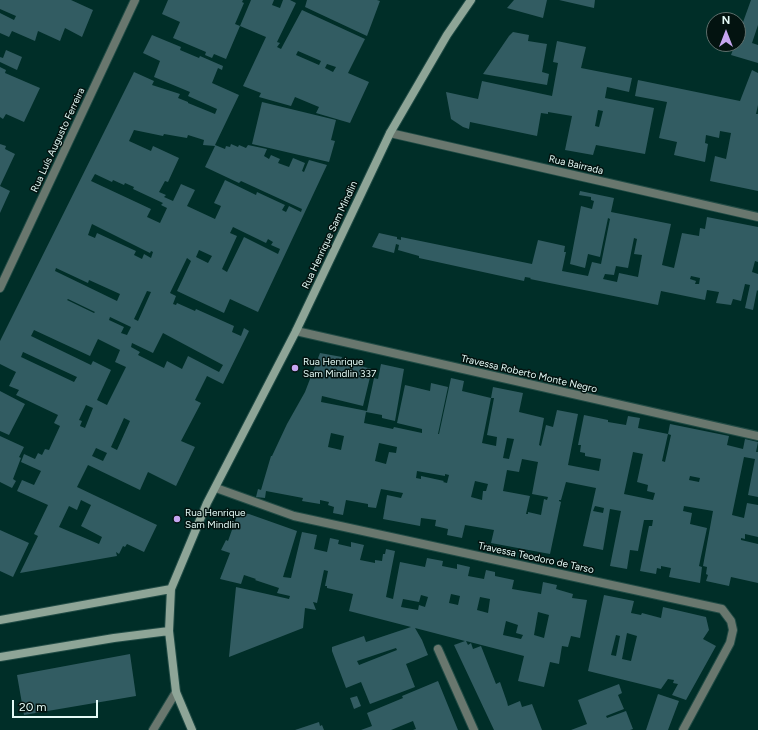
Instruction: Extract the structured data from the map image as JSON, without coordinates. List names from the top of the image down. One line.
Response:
{"streets":{"main road":["Rua Henrique Sam Mindlin"],"street":["Rua Luís Augusto Ferreira","Rua Bairrada","Travessa Roberto Monte Negro","Travessa Teodoro de Tarso"]},"crossings":[["Rua Bairrada","Rua Henrique Sam Mindlin"],["Rua Henrique Sam Mindlin","Travessa Roberto Monte Negro"],["Rua Henrique Sam Mindlin","Travessa Teodoro de Tarso"]],"places":["Rua Henrique Sam Mindlin 337","Rua Henrique Sam Mindlin"],"scale_bar":"20 m","north":"top"}
